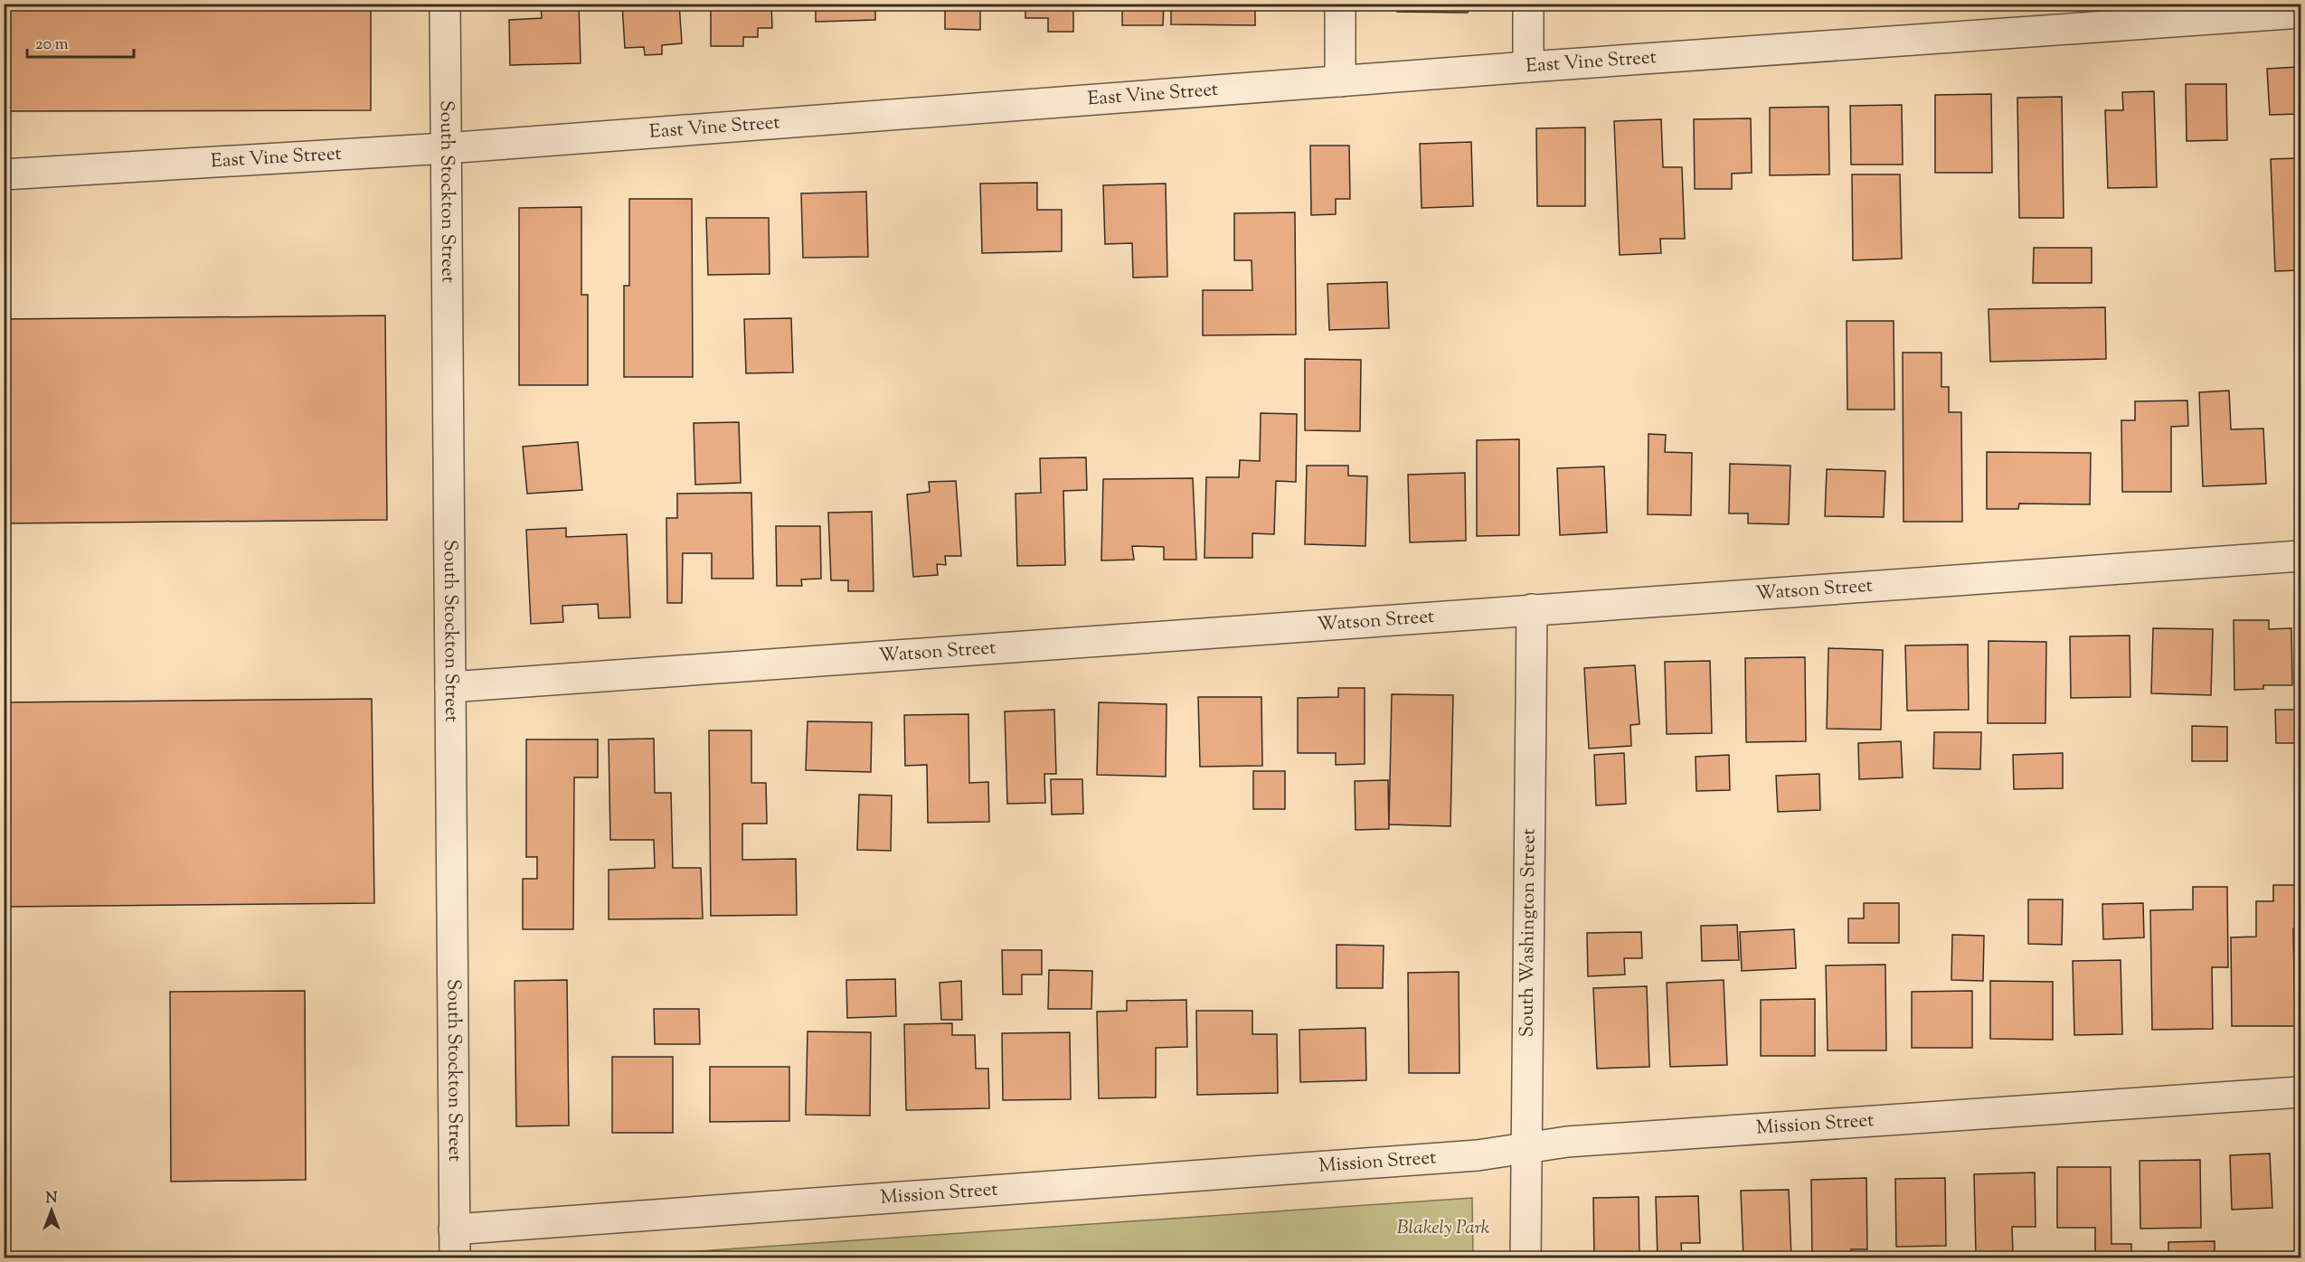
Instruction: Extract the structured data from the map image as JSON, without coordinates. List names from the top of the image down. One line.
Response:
{"streets":{"street":["East Vine Street","South Stockton Street","Watson Street","South Washington Street","Mission Street"]},"crossings":[["East Vine Street","South Stockton Street"],["South Stockton Street","Watson Street"],["South Stockton Street","Mission Street"],["Watson Street","South Washington Street"],["South Washington Street","Mission Street"]],"parks":["Blakely Park"],"scale_bar":"20 m","north":"top"}
